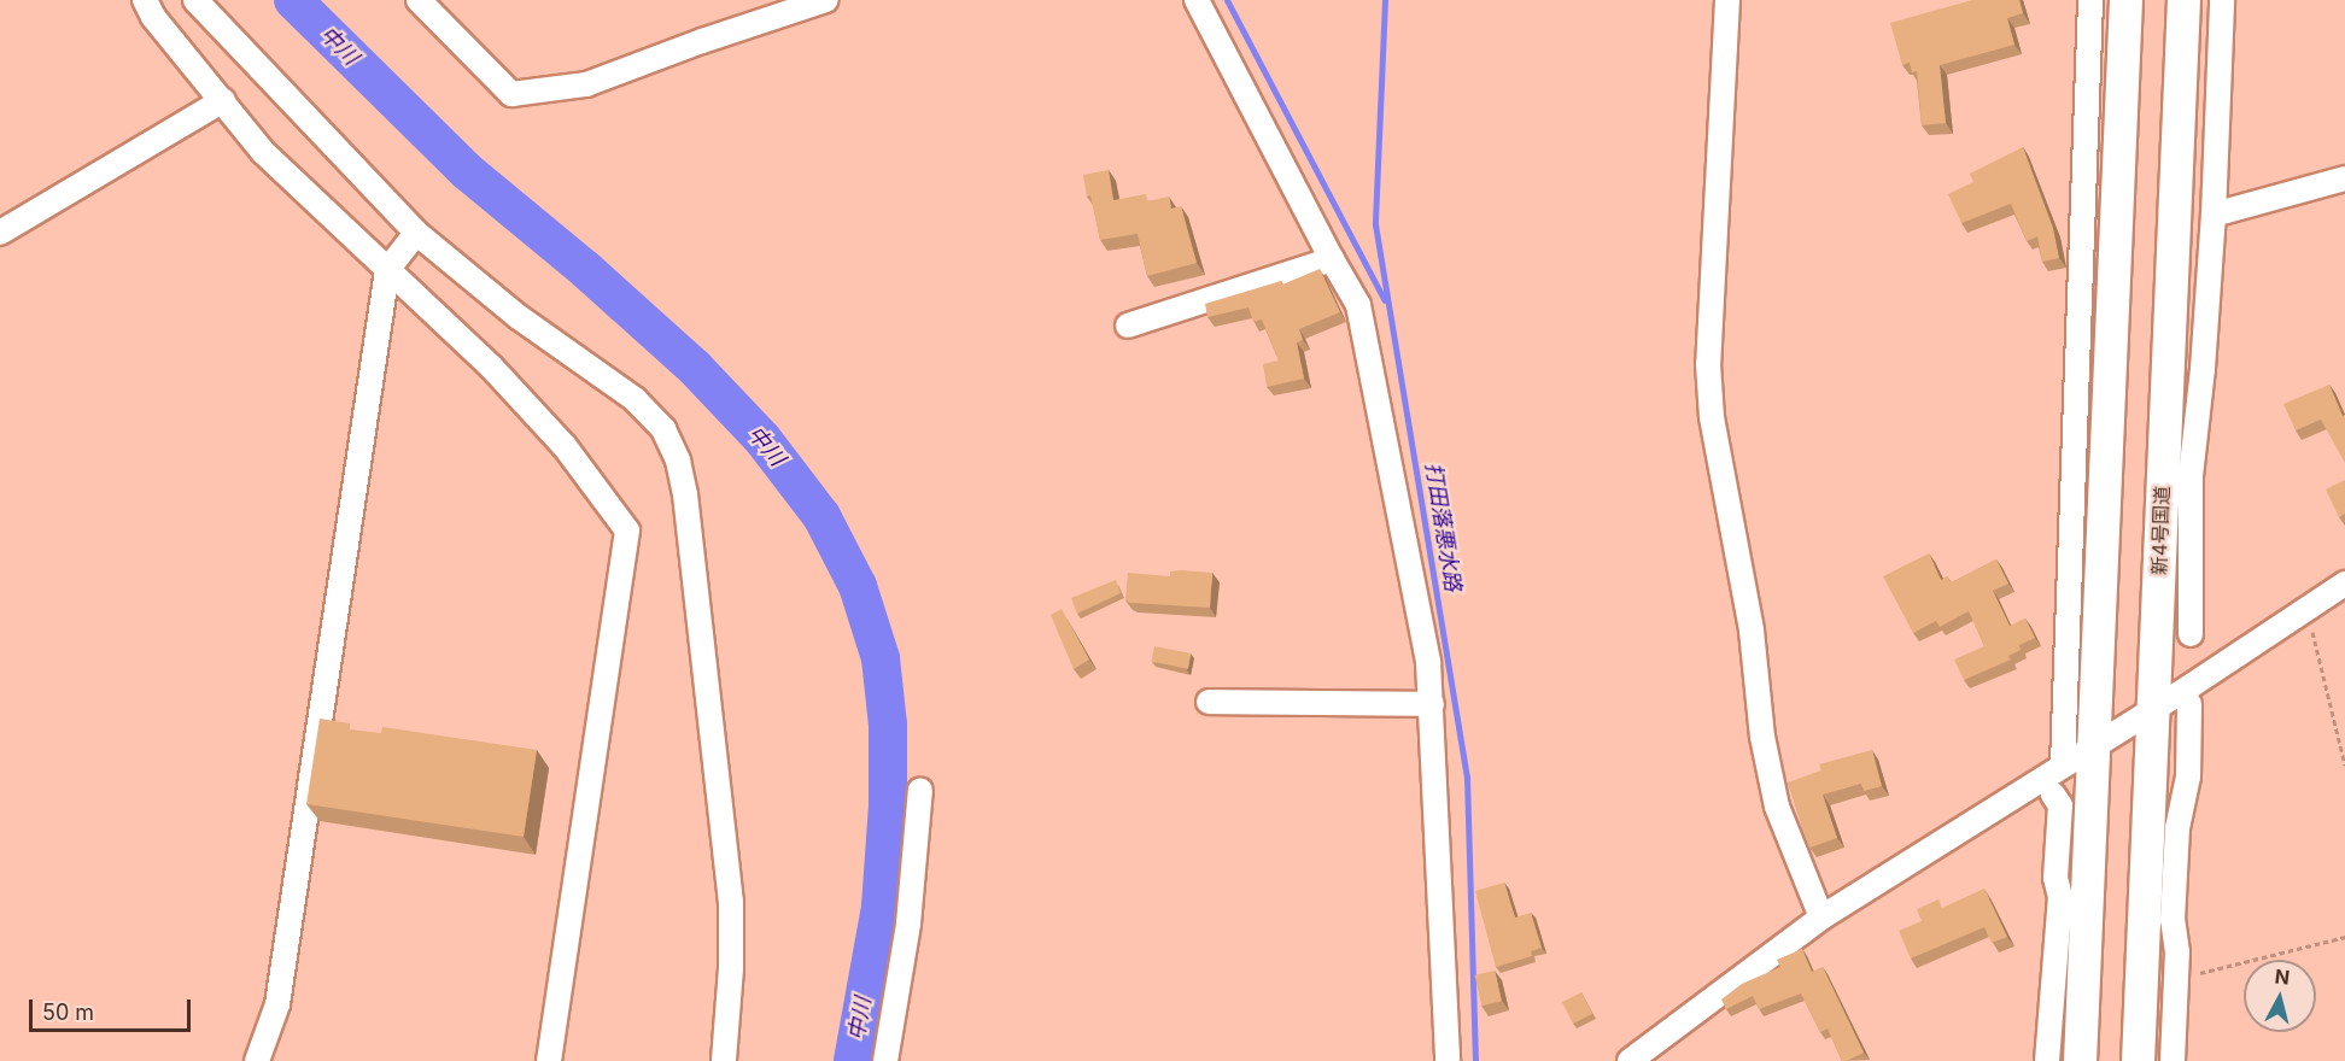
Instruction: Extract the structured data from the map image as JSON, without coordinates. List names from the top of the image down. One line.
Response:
{"streets":{"highway":["新4号国道"]},"water":["中川","打田落悪水路"],"scale_bar":"50 m","north":"top"}
